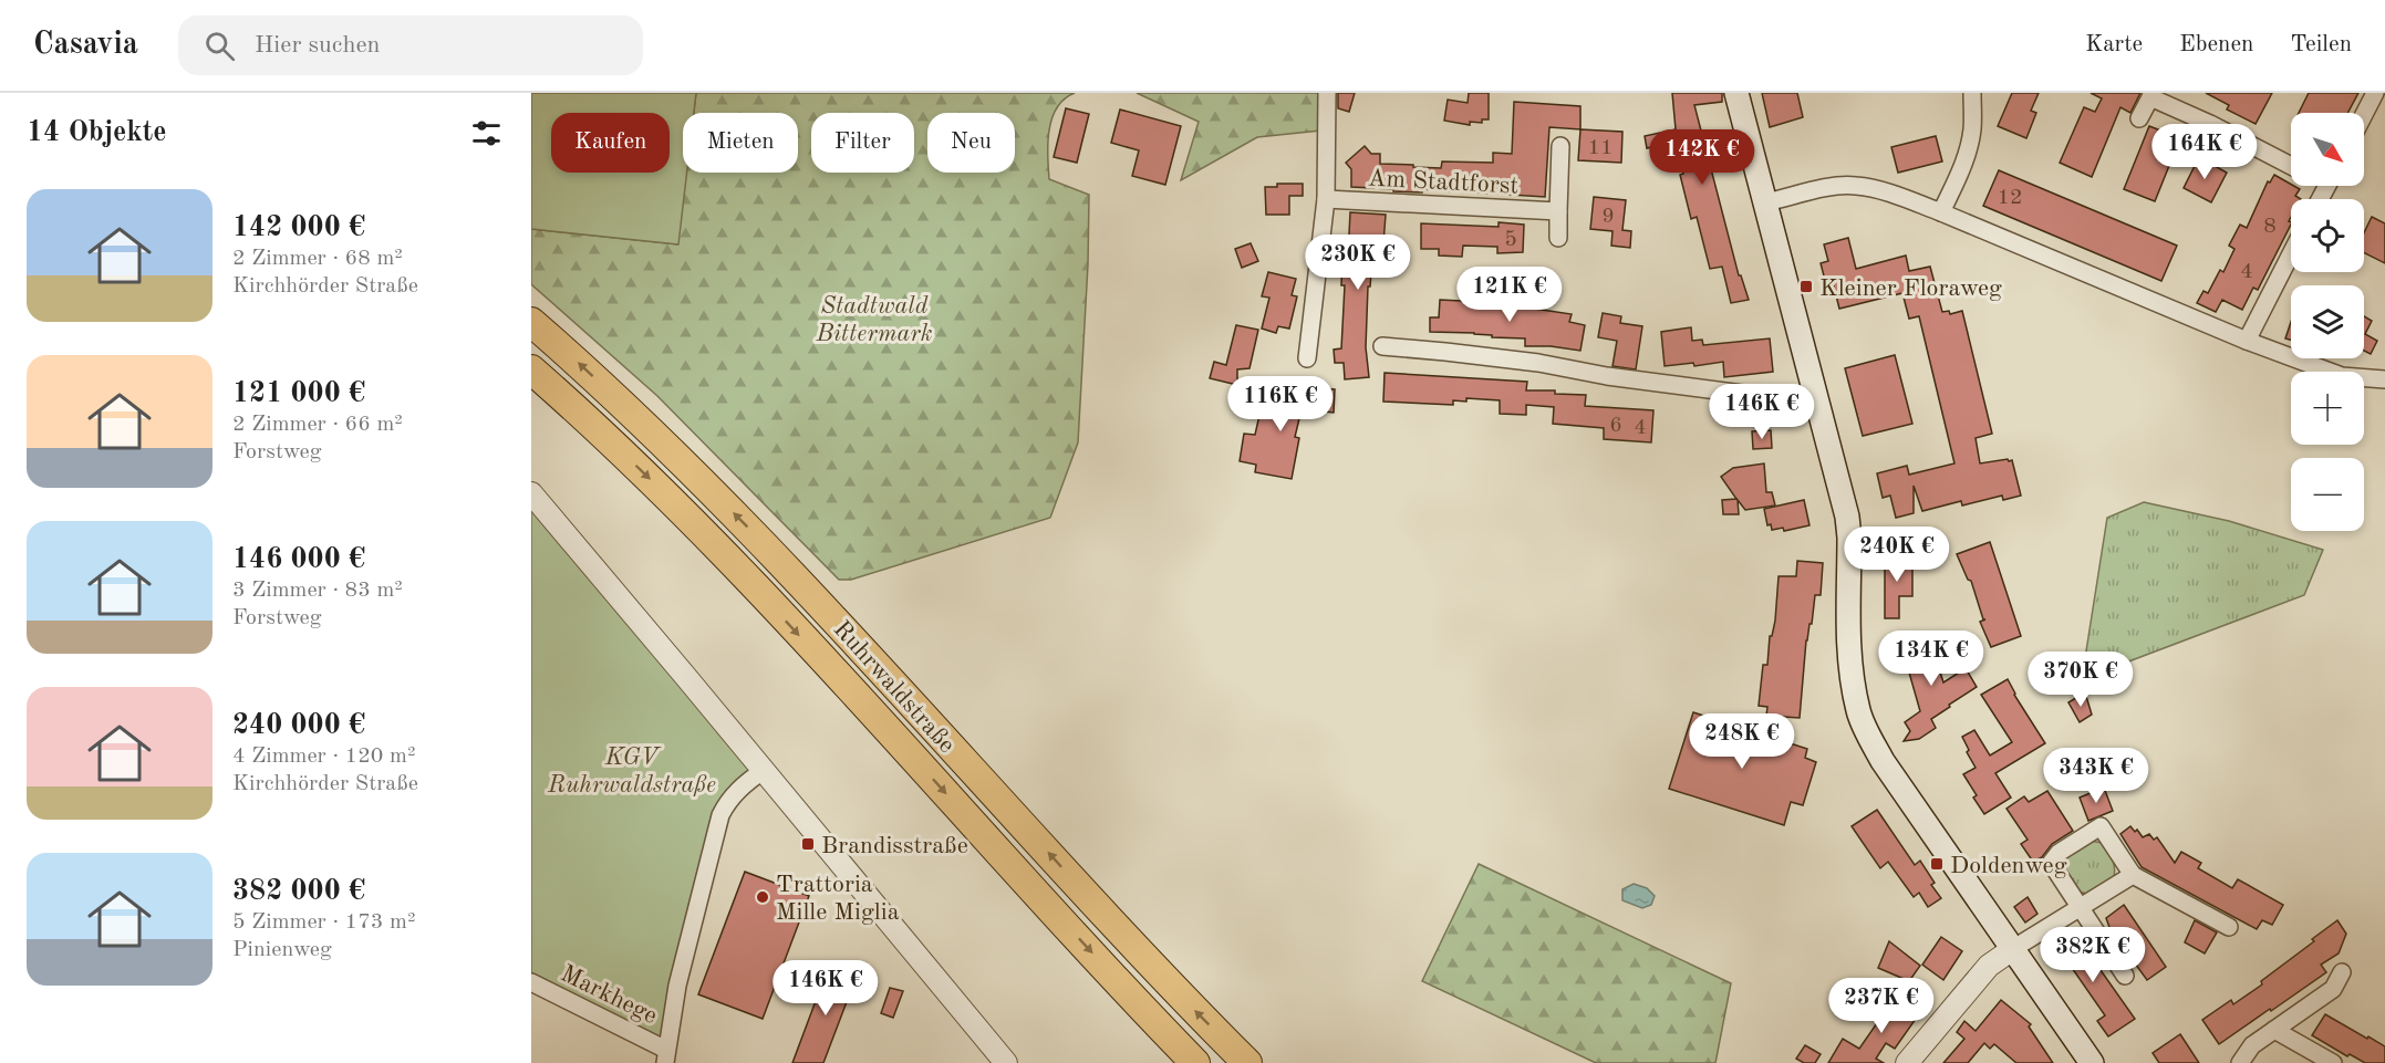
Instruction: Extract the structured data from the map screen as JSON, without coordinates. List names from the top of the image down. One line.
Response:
{"streets":{"highway":["Ruhrwaldstraße"],"street":["Am Stadtforst","Markhege"]},"parks":["Stadtwald Bittermark","KGV Ruhrwaldstraße"],"places":{"transit":["Kleiner Floraweg","Brandisstraße","Doldenweg"],"other":["Trattoria Mille Miglia"]},"house_numbers":["11","12","9","8","5","4","6","4"],"north":"bottom right","page":{"header":"Casavia","search":"Hier suchen","nav":["Karte","Ebenen","Teilen"],"heading":"14 Objekte","map_buttons":["+","−"],"chip":["Kaufen","Mieten","Filter","Neu"],"price":["164K €","142K €","230K €","121K €","116K €","146K €","240K €","134K €","370K €","248K €","343K €","382K €","146K €","237K €"],"list":[{"name":"142 000 €","note":"2 Zimmer · 68 m² · Kirchhörder Straße"},{"name":"121 000 €","note":"2 Zimmer · 66 m² · Forstweg"},{"name":"146 000 €","note":"3 Zimmer · 83 m² · Forstweg"},{"name":"240 000 €","note":"4 Zimmer · 120 m² · Kirchhörder Straße"},{"name":"382 000 €","note":"5 Zimmer · 173 m² · Pinienweg"}]}}
